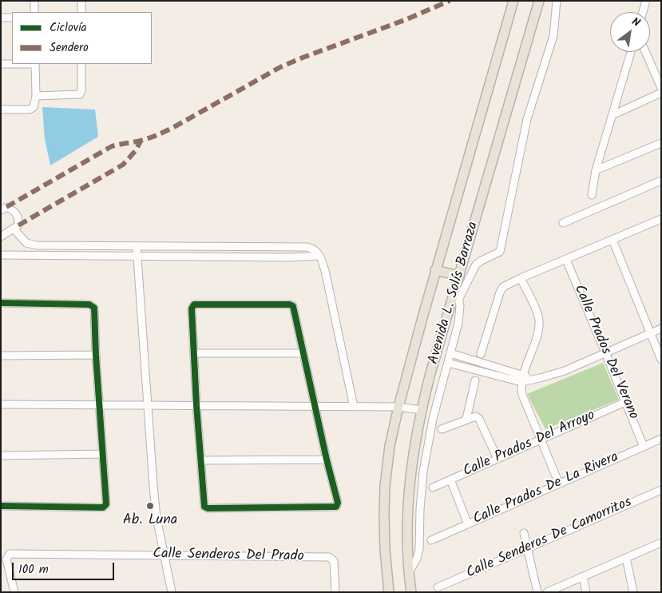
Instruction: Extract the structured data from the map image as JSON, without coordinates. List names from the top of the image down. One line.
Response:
{"streets":{"main road":["Avenida L. Solís Barraza"],"street":["Calle Prados Del Verano","Calle Prados Del Arroyo","Calle Prados De La Rivera","Calle Senderos De Camorritos","Calle Senderos Del Prado"]},"crossings":[["Calle Prados Del Verano","Calle Prados Del Arroyo"],["Calle Prados Del Verano","Calle Prados De La Rivera"]],"places":["Ab. Luna"],"legend":["Ciclovía","Sendero"],"scale_bar":"100 m","north":"top right"}
